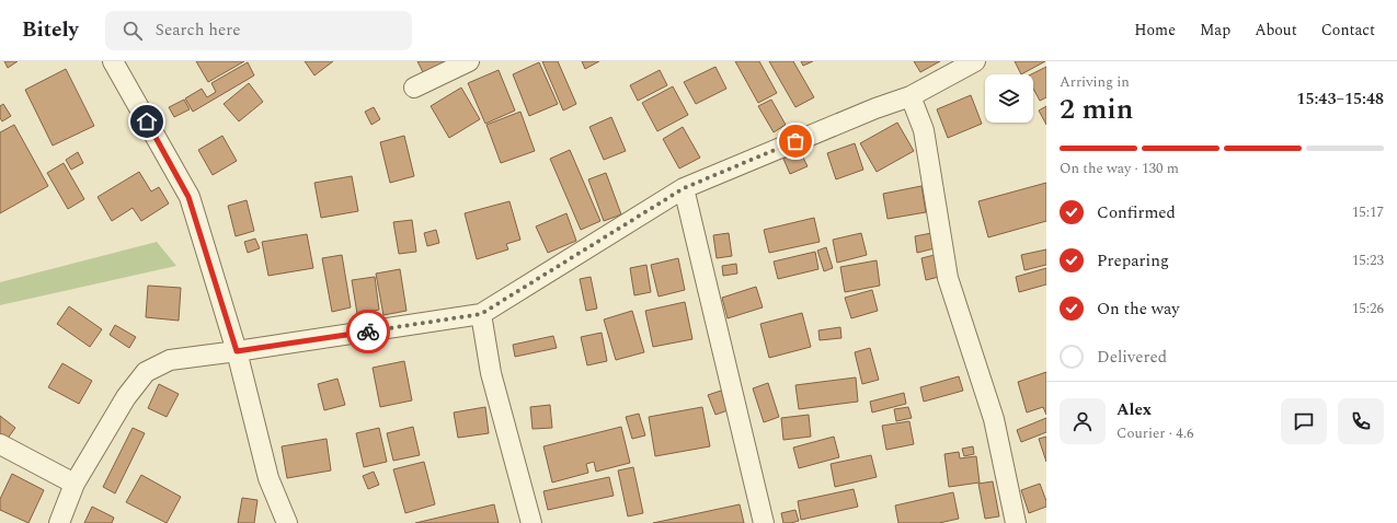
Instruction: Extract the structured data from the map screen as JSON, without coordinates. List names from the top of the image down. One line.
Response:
{"page":{"header":"Bitely","search":"Search here","nav":["Home","Map","About","Contact"],"heading":["2 min","Arriving in","15:43–15:48"],"panel":["Alex","Courier · 4.6"],"bar":"On the way · 130 m","list":[["Confirmed","15:17"],["Preparing","15:23"],["On the way","15:26"],"Delivered"]}}
